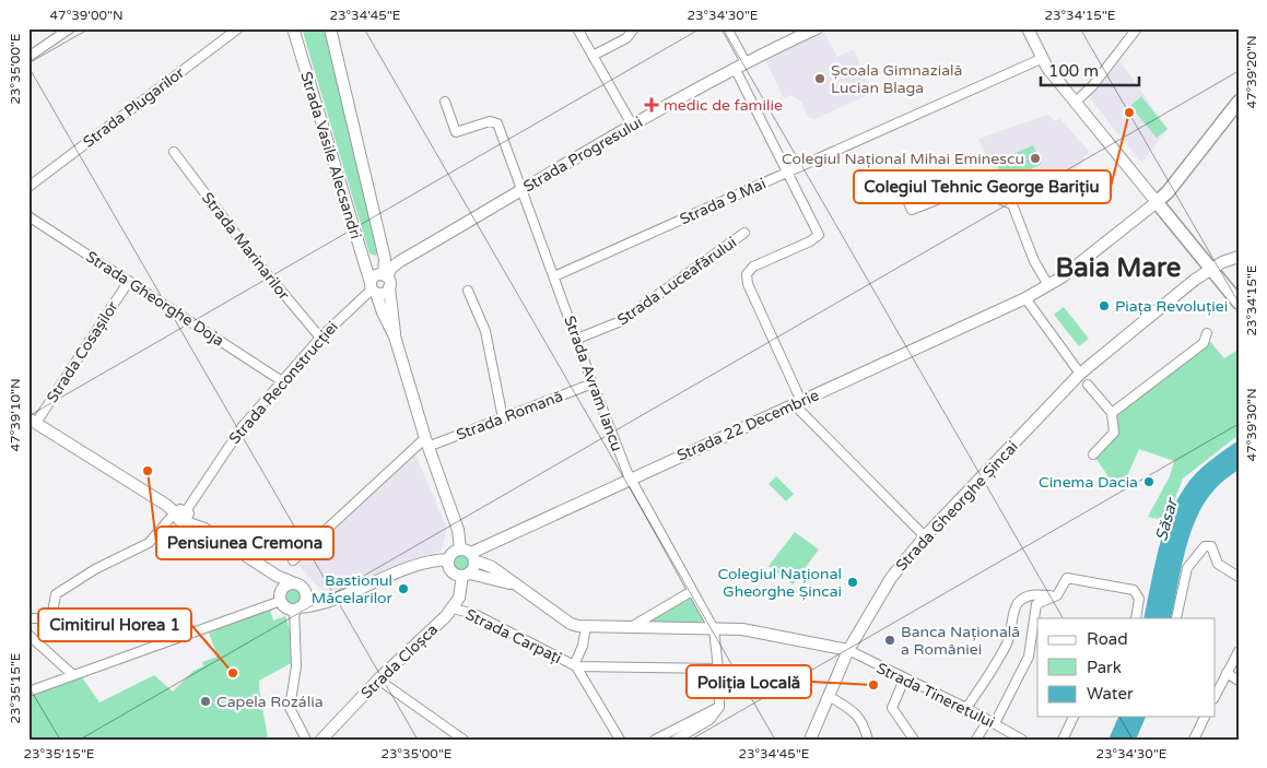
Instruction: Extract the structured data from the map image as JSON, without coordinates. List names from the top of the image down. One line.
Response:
{"streets":{"street":["Strada Plugarilor","Strada Progresului","Strada Vasile Alecsandri","Strada 9 Mai","Strada Marinarilor","Strada Luceafărului","Strada Gheorghe Doja","Strada Cosașilor","Strada Reconstrucției","Strada Avram Iancu","Strada Romană","Strada 22 Decembrie","Strada Gheorghe Șincai","Strada Carpați","Strada Cloșca","Strada Tineretului"]},"crossings":[["Strada Progresului","Strada Vasile Alecsandri"],["Strada Progresului","Strada Avram Iancu"],["Strada Vasile Alecsandri","Strada Reconstrucției"],["Strada Vasile Alecsandri","Strada Romană"],["Strada Vasile Alecsandri","Strada 22 Decembrie"],["Strada Vasile Alecsandri","Strada Cloșca"],["Strada 9 Mai","Strada Avram Iancu"],["Strada Marinarilor","Strada Reconstrucției"],["Strada Luceafărului","Strada Avram Iancu"],["Strada Gheorghe Doja","Strada Cosașilor"],["Strada Gheorghe Doja","Strada Reconstrucției"],["Strada Avram Iancu","Strada Romană"],["Strada Avram Iancu","Strada 22 Decembrie"],["Strada 22 Decembrie","Strada Cloșca"],["Strada Gheorghe Șincai","Strada Tineretului"],["Strada Carpați","Strada Cloșca"]],"districts":["Baia Mare"],"water":["Săsar"],"places":{"other":["Școala Gimnazială Lucian Blaga","Colegiul Tehnic George Barițiu","Colegiul Național Mihai Eminescu","Piața Revoluției","Pensiunea Cremona","Cinema Dacia","Colegiul Național Gheorghe Șincai","Bastionul Măcelarilor","Banca Națională a României","Cimitirul Horea 1","Poliția Locală","Capela Rozália"],"health":["medic de familie"]},"legend":["Road","Park","Water"],"scale_bar":"100 m","coordinates":["47°39'00\"N","23°34'45\"E","23°34'30\"E","23°34'15\"E","23°35'00\"E","47°39'20\"N","47°39'10\"N","47°39'30\"N","23°35'15\"E"]}
